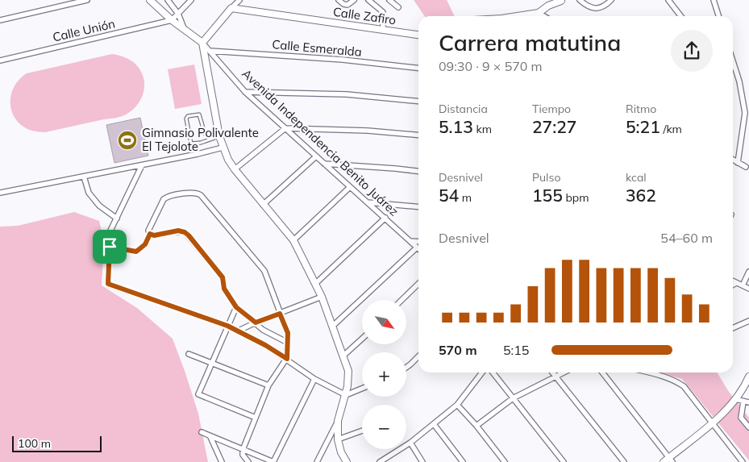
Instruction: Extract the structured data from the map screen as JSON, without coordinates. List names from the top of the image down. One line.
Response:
{"streets":{"street":["Calle Zafiro","Calle Unión","Calle Esmeralda","Avenida Independencia Benito Juárez"]},"crossings":[["Calle Unión","Avenida Independencia Benito Juárez"],["Calle Esmeralda","Avenida Independencia Benito Juárez"]],"places":{"sports":["Gimnasio Polivalente El Tejolote"]},"scale_bar":"100 m","north":"bottom right","page":{"heading":["Carrera matutina","09:30 · 9 × 570 m"],"stats":[["Distancia","5.13 km"],["Tiempo","27:27"],["Ritmo","5:21 /km"],["Desnivel","54 m"],["Pulso","155 bpm"],["kcal","362"]],"chart":["Desnivel","54–60 m"],"map_buttons":["+","−"],"list":[{"name":"570 m","note":"5:15"}],"scale":"100 m"}}
